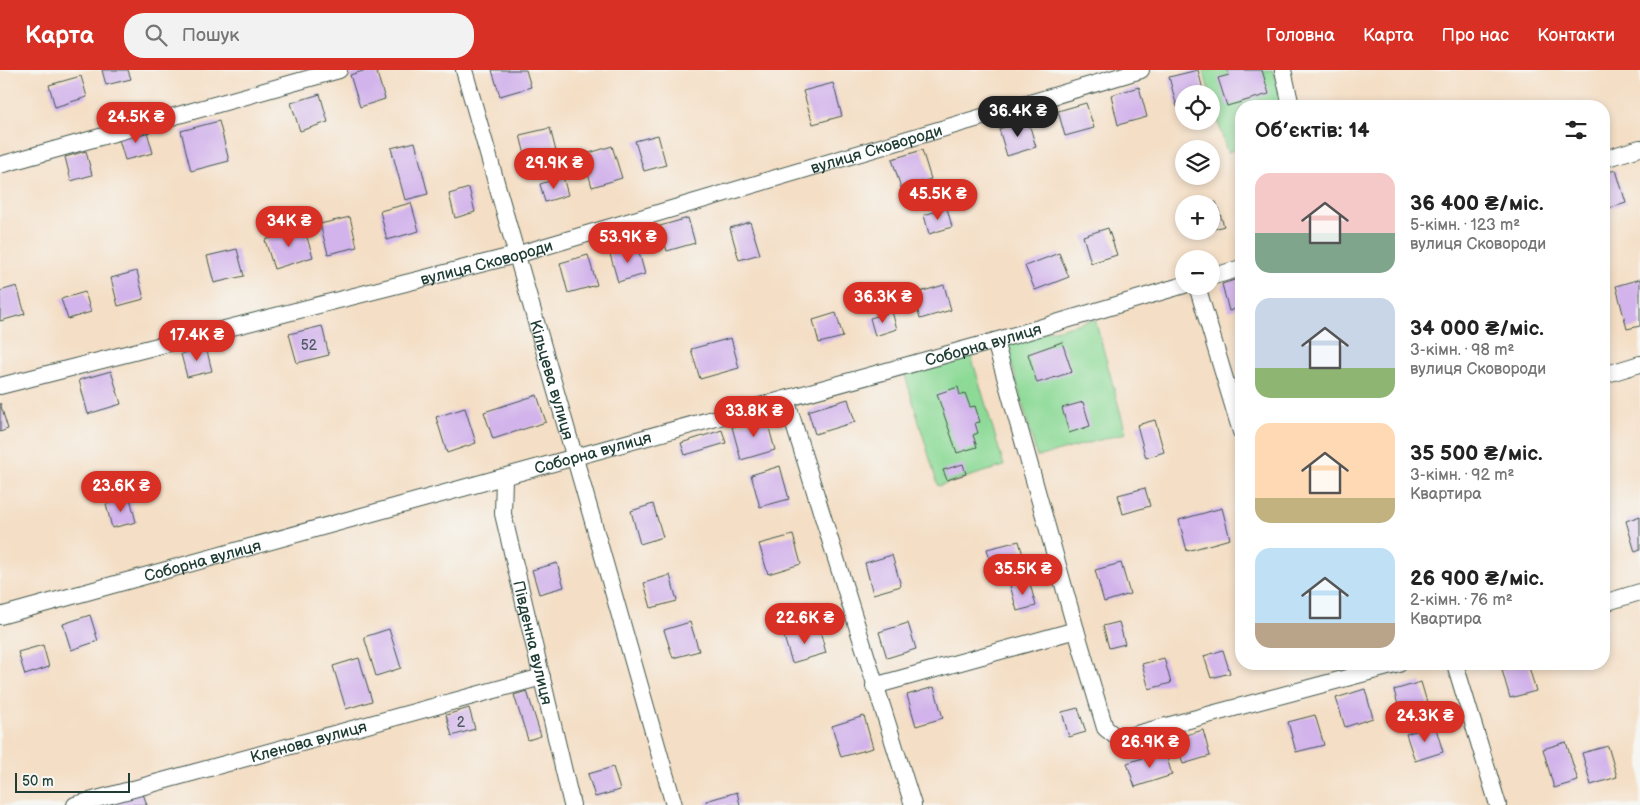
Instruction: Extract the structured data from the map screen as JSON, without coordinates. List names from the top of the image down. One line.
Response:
{"streets":{"street":["вулиця Сковороди","Соборна вулиця","Кільцева вулиця","Південна вулиця","Кленова вулиця"]},"crossings":[["вулиця Сковороди","Кільцева вулиця"],["Соборна вулиця","Кільцева вулиця"],["Соборна вулиця","Південна вулиця"],["Південна вулиця","Кленова вулиця"]],"house_numbers":["52","2"],"scale_bar":"50 m","page":{"header":"Карта","search":"Пошук","nav":["Головна","Карта","Про нас","Контакти"],"map_buttons":["+","−"],"price":["36.4K ₴","24.5K ₴","29.9K ₴","45.5K ₴","34K ₴","53.9K ₴","36.3K ₴","17.4K ₴","33.8K ₴","23.6K ₴","35.5K ₴","22.6K ₴","24.3K ₴","26.9K ₴"],"heading":"Об’єктів: 14","list":[{"name":"36 400 ₴/міс.","note":"5-кімн. · 123 m² · вулиця Сковороди"},{"name":"34 000 ₴/міс.","note":"3-кімн. · 98 m² · вулиця Сковороди"},{"name":"35 500 ₴/міс.","note":"3-кімн. · 92 m² · Квартира"},{"name":"26 900 ₴/міс.","note":"2-кімн. · 76 m² · Квартира"}],"scale":"50 m"}}
